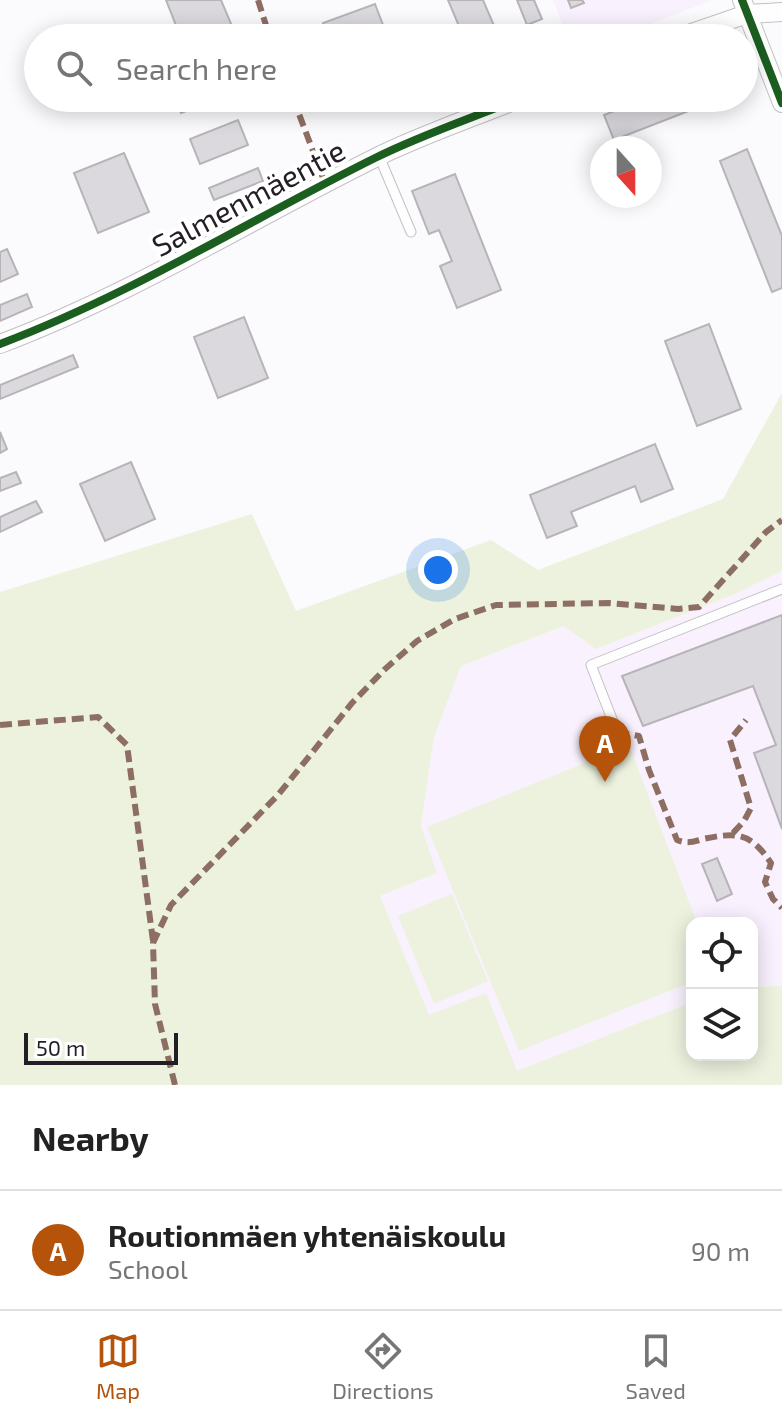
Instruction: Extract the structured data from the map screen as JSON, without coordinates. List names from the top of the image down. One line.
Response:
{"streets":{"street":["Salmenmäentie"]},"scale_bar":"50 m","north":"bottom","page":{"search":"Search here","pins":"A","scale":"50 m","heading":"Nearby","list":[{"mark":"A","name":"Routionmäen yhtenäiskoulu","note":"School","value":"90 m"}],"nav":["Map","Directions","Saved"]}}
